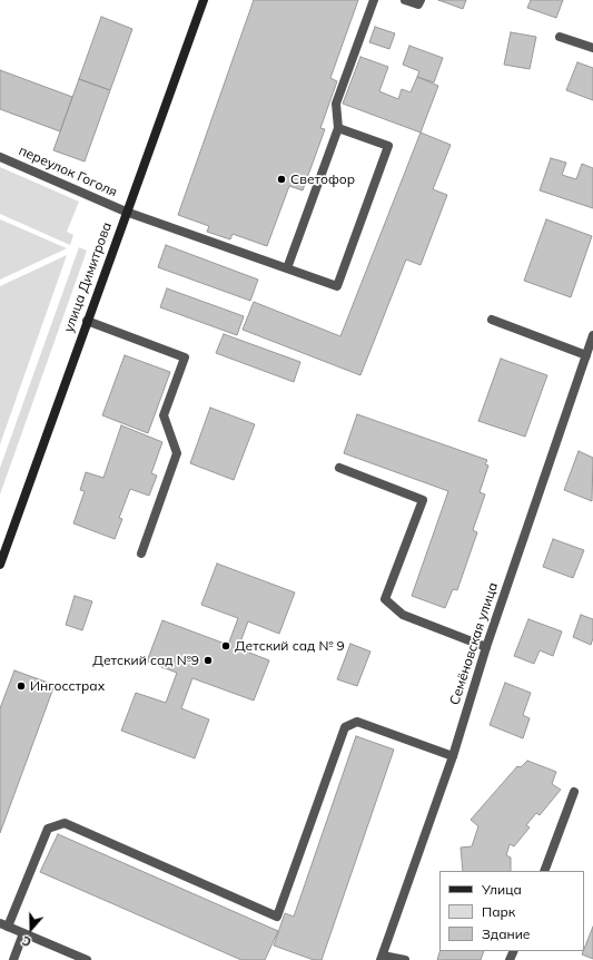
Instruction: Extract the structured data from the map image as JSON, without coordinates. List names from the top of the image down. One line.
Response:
{"streets":{"main road":["улица Димитрова"],"street":["переулок Гоголя","Семёновская улица"]},"crossings":[["переулок Гоголя","улица Димитрова"]],"places":["Светофор","Детский сад № 9","Детский сад №9","Ингосстрах"],"legend":["Улица","Парк","Здание"],"north":"bottom"}
